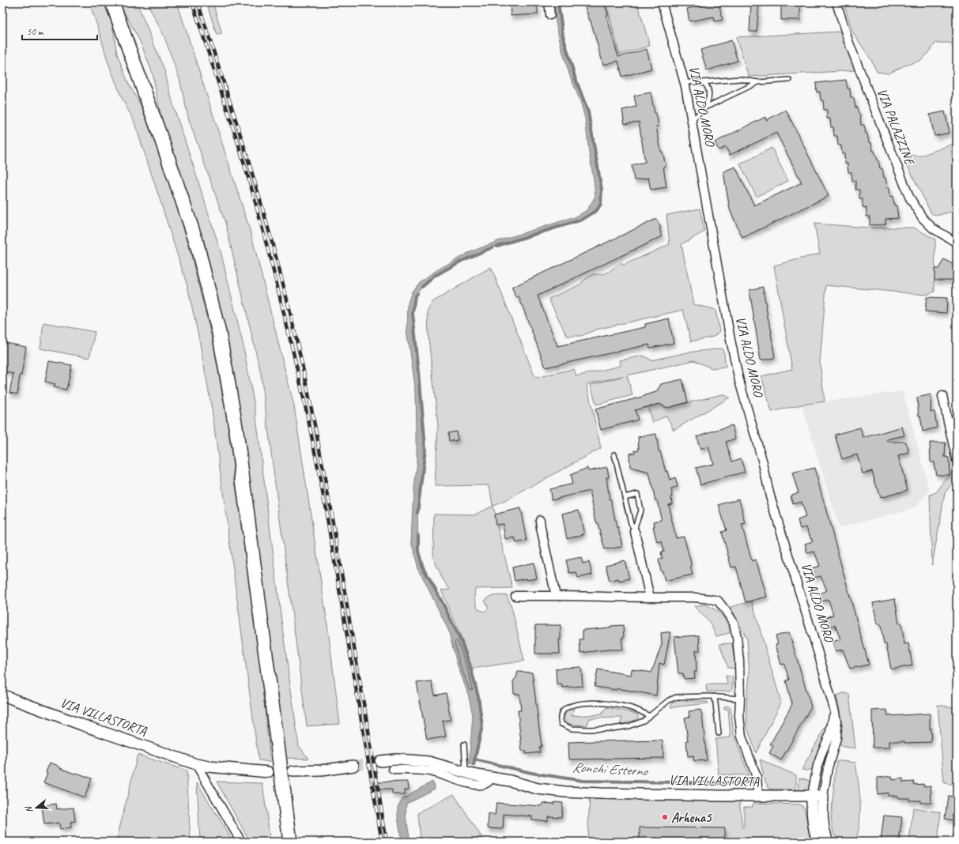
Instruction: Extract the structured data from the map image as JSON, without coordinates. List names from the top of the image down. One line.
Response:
{"streets":{"street":["VIA ALDO MORO","VIA PALAZZINE","VIA VILLASTORTA"]},"crossings":[["VIA ALDO MORO","VIA VILLASTORTA"]],"water":["Ronchi Esterno"],"places":["Arhena5"],"scale_bar":"50 m","north":"left"}
